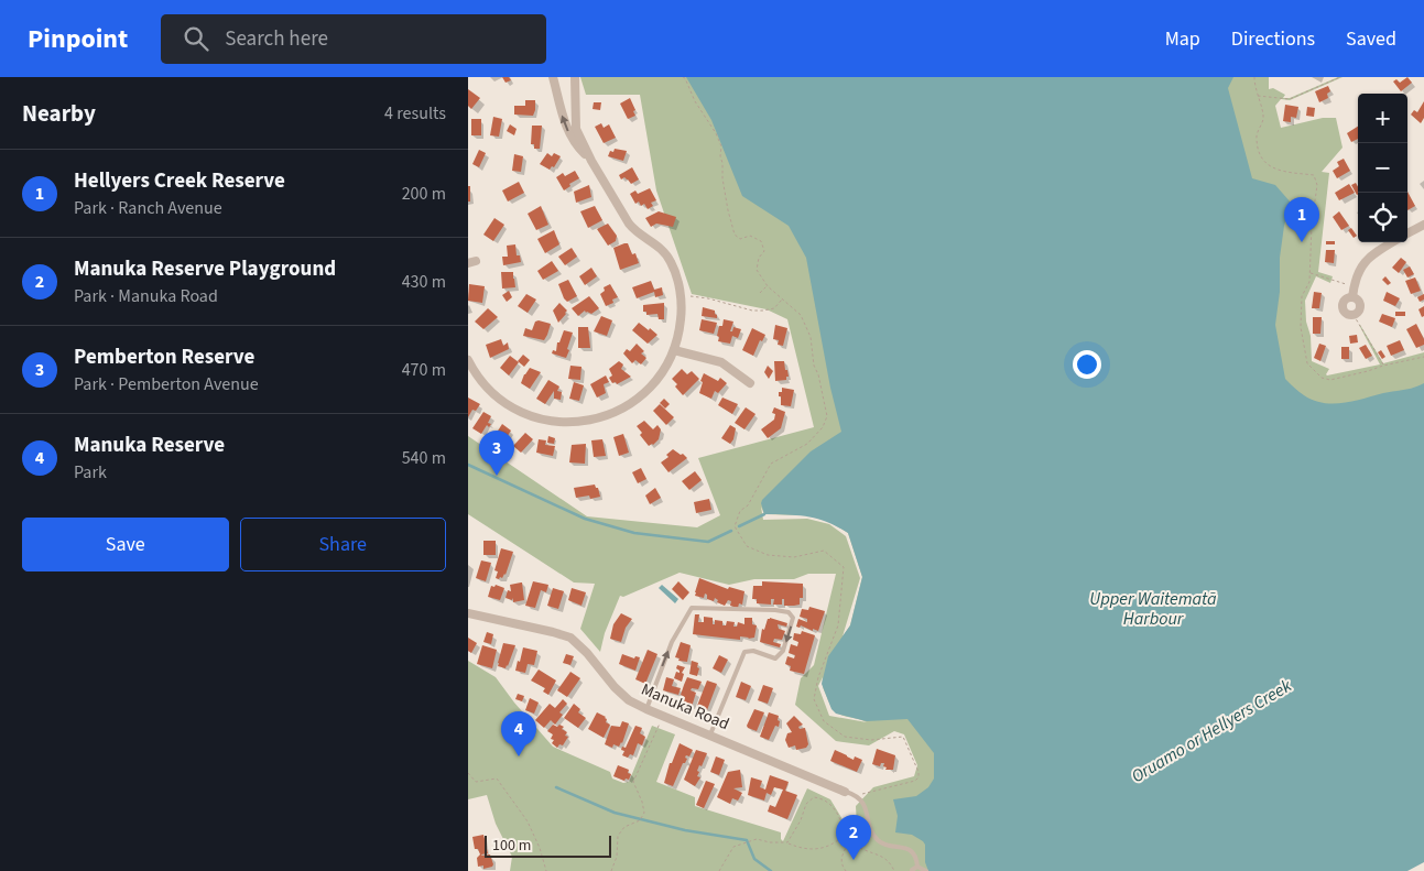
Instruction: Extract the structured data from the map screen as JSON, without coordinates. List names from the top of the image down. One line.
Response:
{"streets":{"street":["Manuka Road"]},"water":["Upper Waitematā Harbour","Oruamo or Hellyers Creek"],"scale_bar":"100 m","page":{"header":"Pinpoint","search":"Search here","nav":["Map","Directions","Saved"],"heading":["Nearby","4 results"],"map_buttons":["+","−"],"list":[{"mark":"1","name":"Hellyers Creek Reserve","note":"Park · Ranch Avenue","value":"200 m"},{"mark":"2","name":"Manuka Reserve Playground","note":"Park · Manuka Road","value":"430 m"},{"mark":"3","name":"Pemberton Reserve","note":"Park · Pemberton Avenue","value":"470 m"},{"mark":"4","name":"Manuka Reserve","note":"Park","value":"540 m"}],"pins":["1","3","4","2"],"buttons":["Save","Share"],"scale":"100 m"}}
